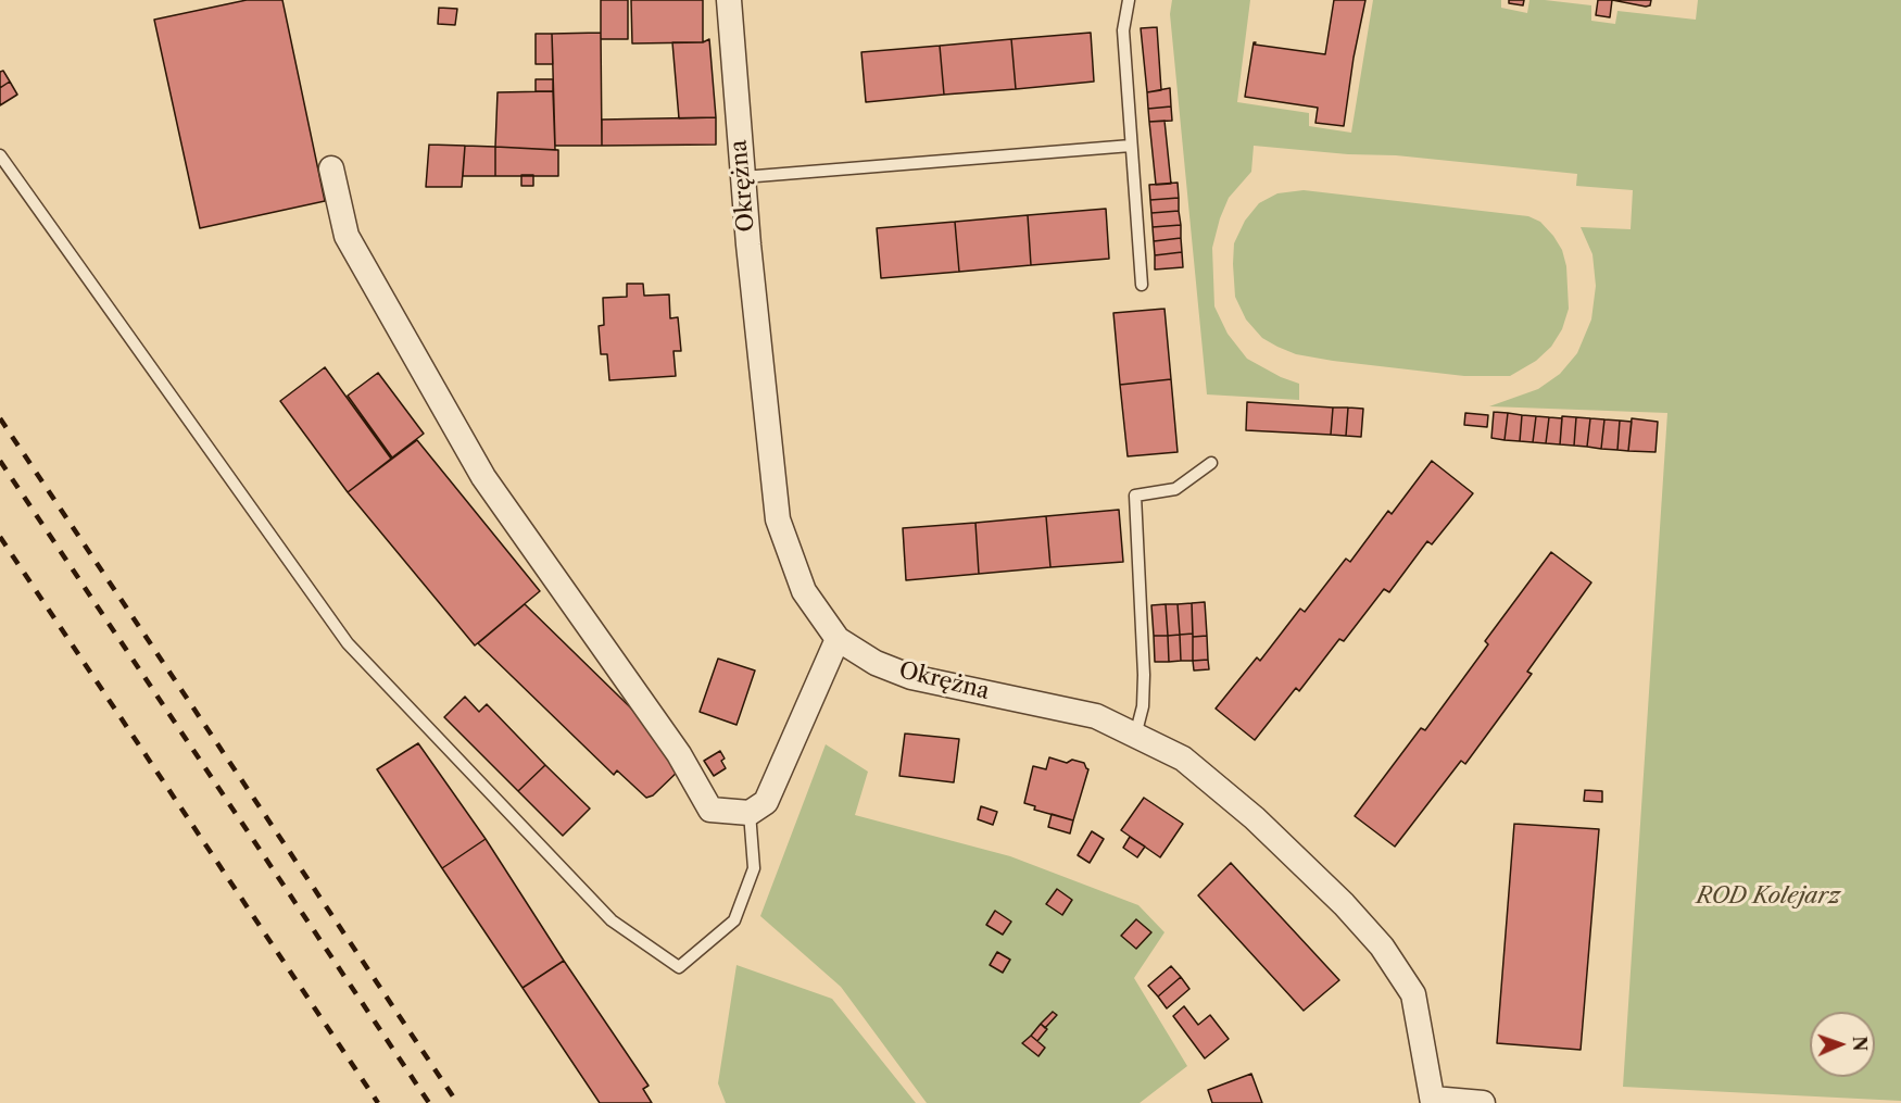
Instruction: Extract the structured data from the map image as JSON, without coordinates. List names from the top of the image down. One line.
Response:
{"streets":{"street":["Okrężna"]},"parks":["ROD Kolejarz"],"north":"right"}
